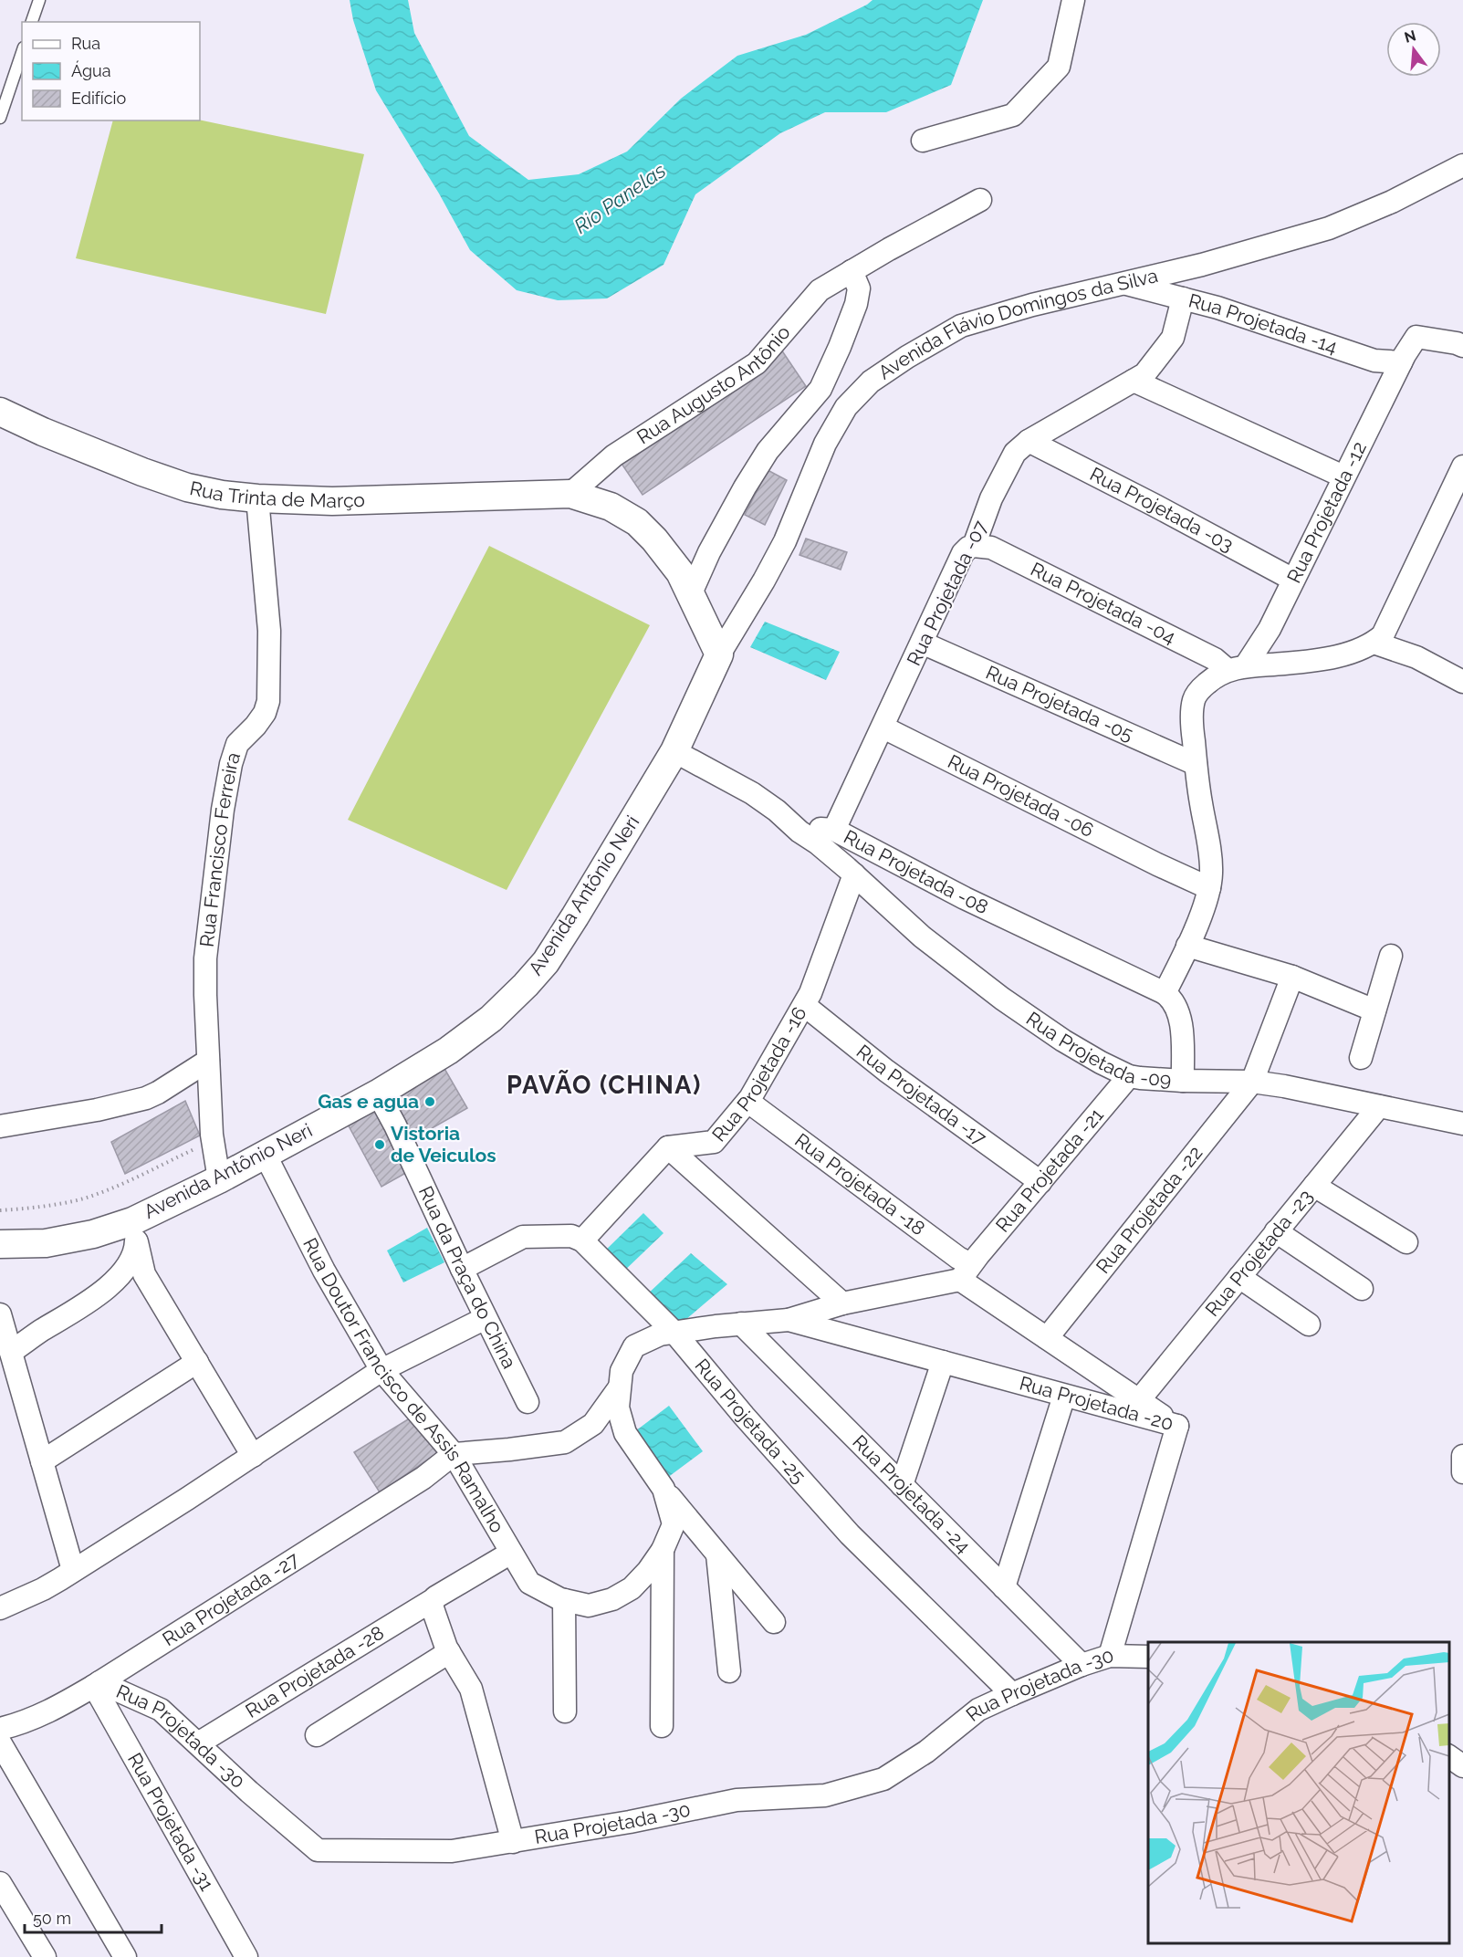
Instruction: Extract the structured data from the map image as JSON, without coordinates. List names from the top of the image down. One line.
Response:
{"streets":{"street":["Rua Projetada -14","Avenida Flávio Domingos da Silva","Rua Augusto Antônio","Rua Trinta de Março","Rua Projetada -03","Rua Projetada -12","Rua Projetada -07","Rua Projetada -04","Rua Projetada -05","Rua Projetada -06","Rua Francisco Ferreira","Rua Projetada -08","Avenida Antônio Neri","Rua Projetada -09","Rua Projetada -16","Rua Projetada -17","Rua Projetada -21","Rua Projetada -18","Rua Projetada -22","Rua Projetada -23","Rua da Praça do China","Rua Doutor Francisco de Assis Ramalho","Rua Projetada -20","Rua Projetada -25","Rua Projetada -24","Rua Projetada -27","Rua Projetada -28","Rua Projetada -30","Rua Projetada -31"]},"crossings":[["Rua Projetada -14","Avenida Flávio Domingos da Silva"],["Rua Projetada -14","Rua Projetada -12"],["Rua Projetada -14","Rua Projetada -07"],["Avenida Flávio Domingos da Silva","Avenida Antônio Neri"],["Rua Augusto Antônio","Rua Trinta de Março"],["Rua Trinta de Março","Rua Francisco Ferreira"],["Rua Projetada -03","Rua Projetada -12"],["Rua Projetada -03","Rua Projetada -07"],["Rua Projetada -12","Rua Projetada -04"],["Rua Projetada -07","Rua Projetada -04"],["Rua Projetada -07","Rua Projetada -05"],["Rua Projetada -07","Rua Projetada -06"],["Rua Projetada -07","Rua Projetada -08"],["Rua Francisco Ferreira","Avenida Antônio Neri"],["Rua Projetada -08","Rua Projetada -09"],["Avenida Antônio Neri","Rua da Praça do China"],["Avenida Antônio Neri","Rua Doutor Francisco de Assis Ramalho"],["Rua Projetada -09","Rua Projetada -16"],["Rua Projetada -09","Rua Projetada -21"],["Rua Projetada -09","Rua Projetada -22"],["Rua Projetada -09","Rua Projetada -23"],["Rua Projetada -16","Rua Projetada -17"],["Rua Projetada -16","Rua Projetada -18"],["Rua Projetada -17","Rua Projetada -21"],["Rua Projetada -21","Rua Projetada -18"],["Rua Projetada -21","Rua Projetada -20"],["Rua Projetada -18","Rua Projetada -20"],["Rua Projetada -22","Rua Projetada -20"],["Rua Projetada -23","Rua Projetada -20"],["Rua Doutor Francisco de Assis Ramalho","Rua Projetada -27"],["Rua Doutor Francisco de Assis Ramalho","Rua Projetada -28"],["Rua Projetada -20","Rua Projetada -25"],["Rua Projetada -20","Rua Projetada -24"],["Rua Projetada -25","Rua Projetada -30"],["Rua Projetada -24","Rua Projetada -30"],["Rua Projetada -27","Rua Projetada -30"],["Rua Projetada -27","Rua Projetada -31"],["Rua Projetada -28","Rua Projetada -30"],["Rua Projetada -30","Rua Projetada -31"]],"districts":["PAVÃO (CHINA)"],"water":["Rio Panelas"],"places":["Gas e agua","Vistoria de Veiculos"],"legend":["Rua","Água","Edifício"],"scale_bar":"50 m","north":"top"}
